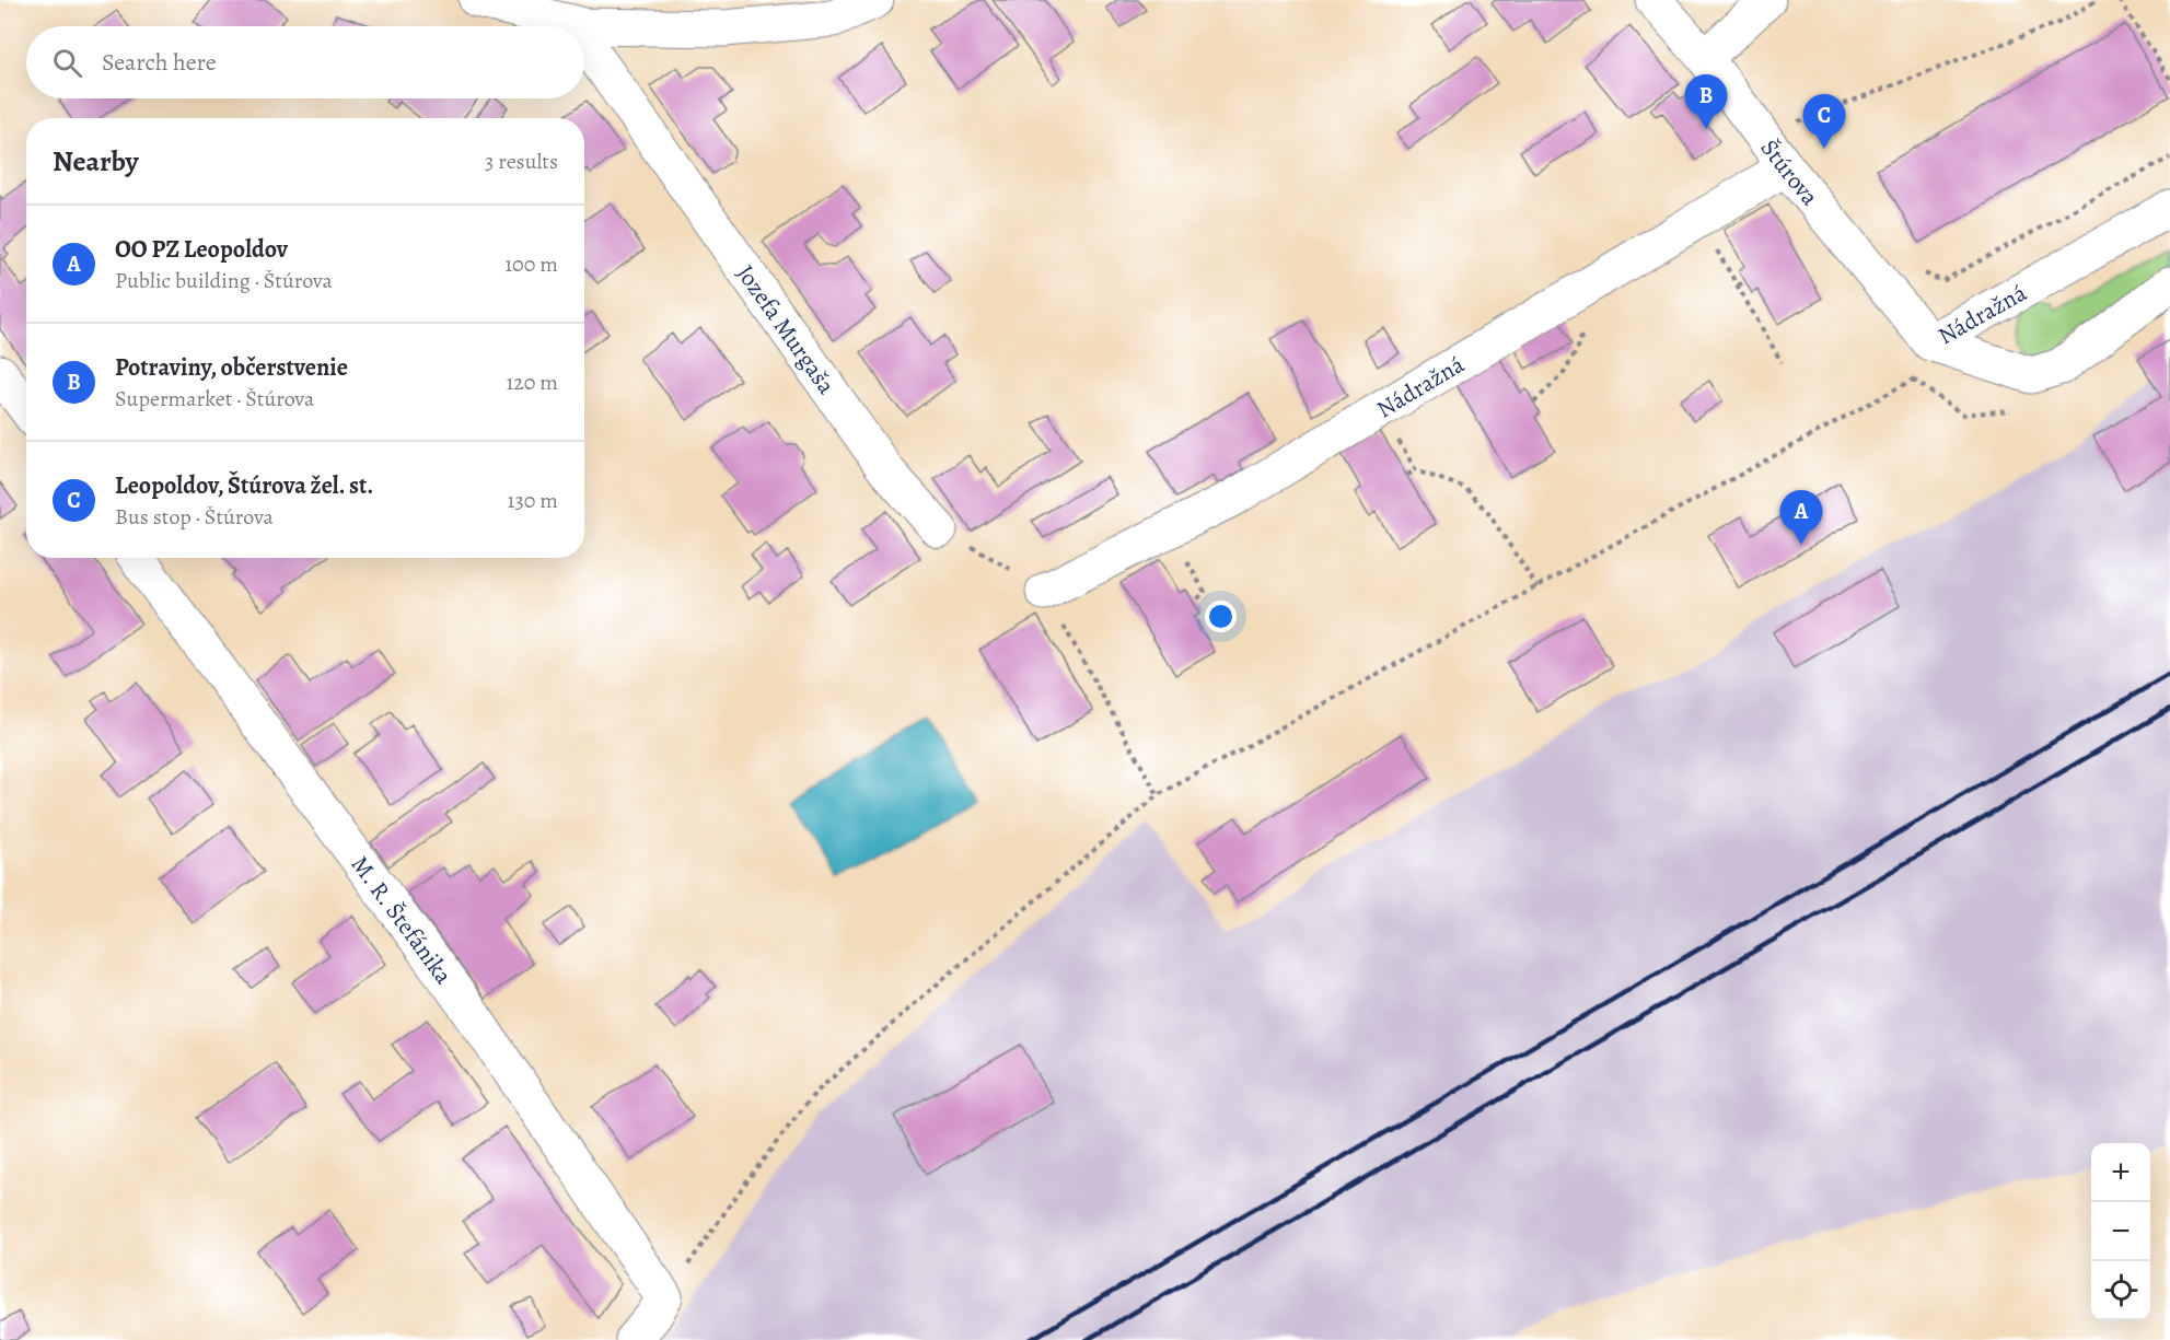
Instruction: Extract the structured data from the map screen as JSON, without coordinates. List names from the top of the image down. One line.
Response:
{"streets":{"street":["Štúrova","Nádražná","Jozefa Murgaša","M. R. Štefánika"]},"crossings":[["Štúrova","Nádražná"]],"page":{"search":"Search here","pins":["B","C","A"],"heading":["Nearby","3 results"],"list":[{"mark":"A","name":"OO PZ Leopoldov","note":"Public building · Štúrova","value":"100 m"},{"mark":"B","name":"Potraviny, občerstvenie","note":"Supermarket · Štúrova","value":"120 m"},{"mark":"C","name":"Leopoldov, Štúrova žel. st.","note":"Bus stop · Štúrova","value":"130 m"}],"map_buttons":["+","−"]}}
